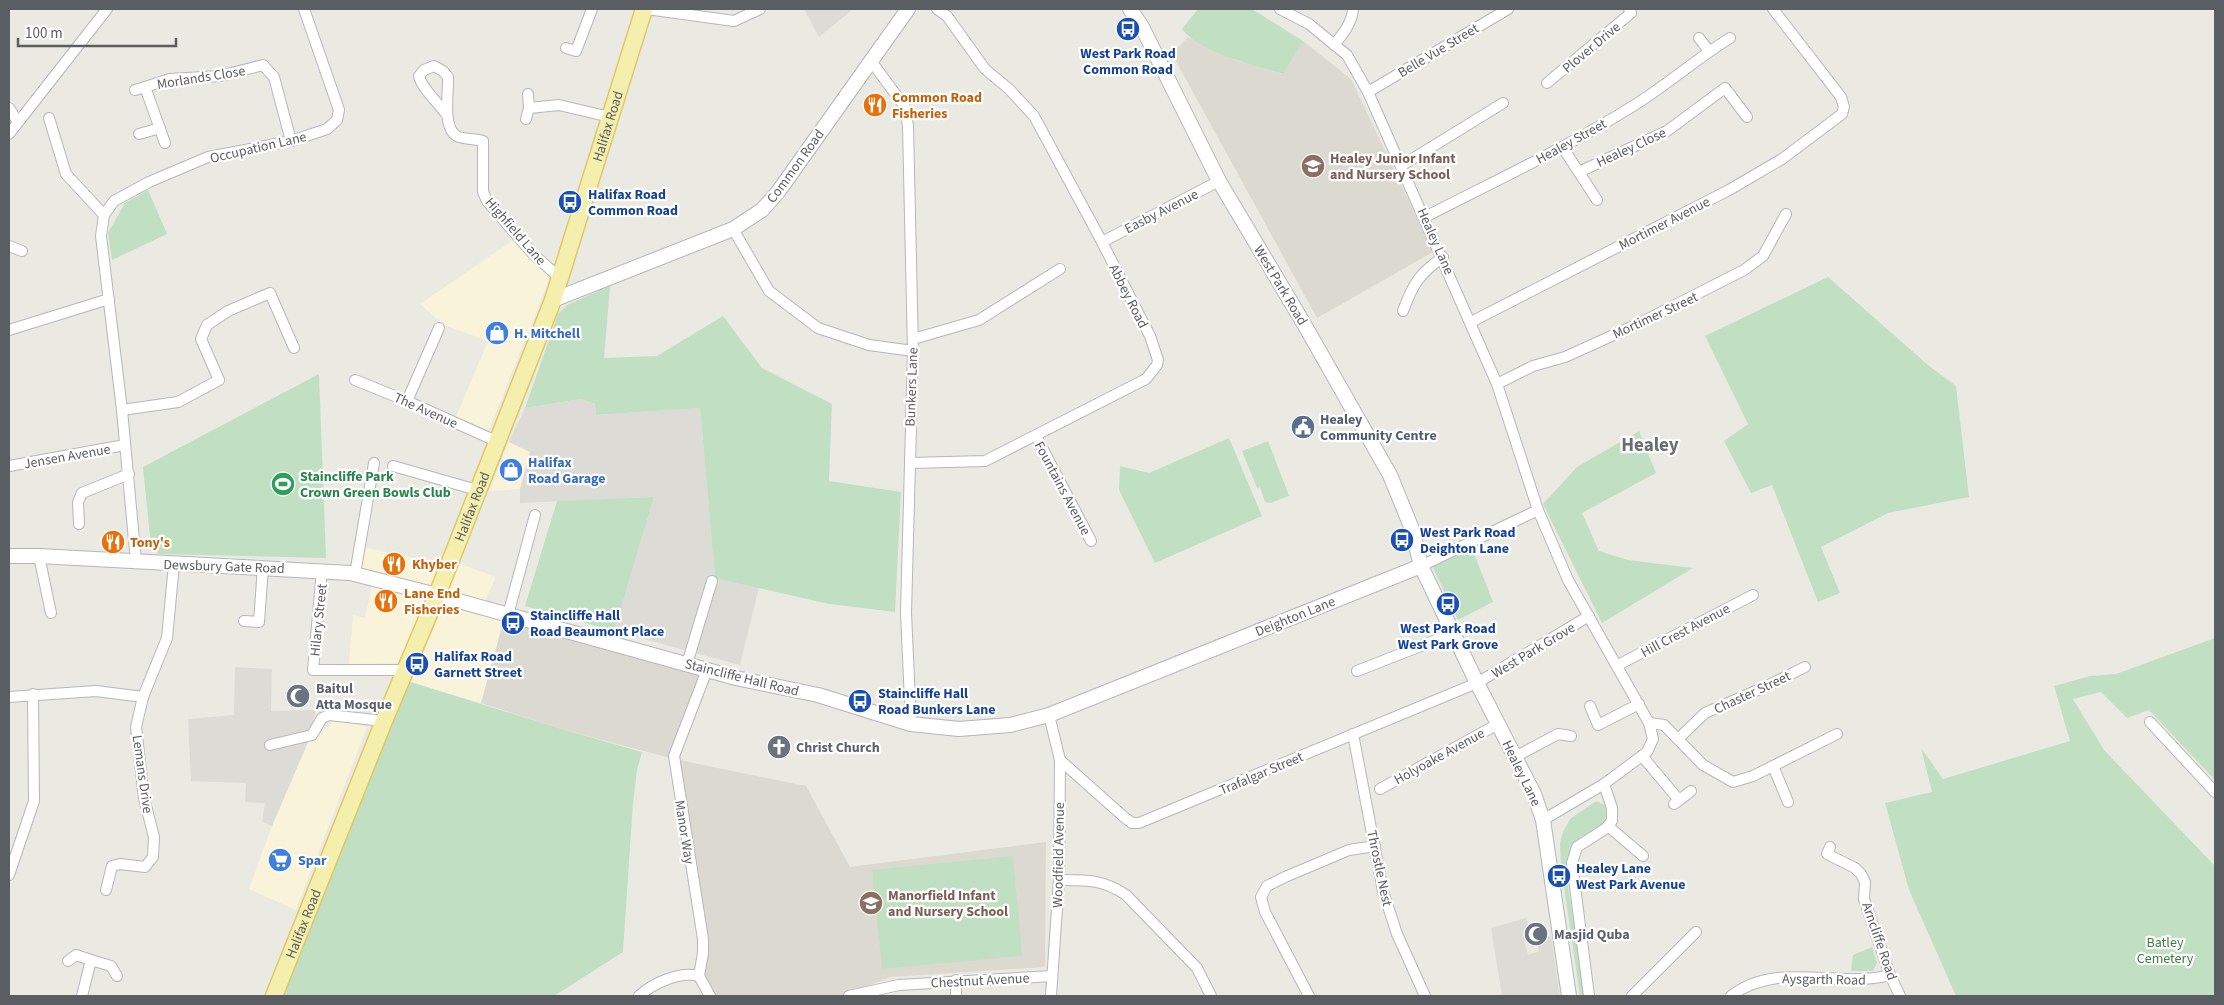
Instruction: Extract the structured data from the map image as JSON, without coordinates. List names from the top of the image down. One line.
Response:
{"streets":{"main road":["Halifax Road"],"street":["Plover Drive","Belle Vue Street","Morlands Close","Healey Street","Occupation Lane","Healey Close","Common Road","Easby Avenue","Mortimer Avenue","Highfield Lane","Healey Lane","West Park Road","Abbey Road","Mortimer Street","Bunkers Lane","The Avenue","Jensen Avenue","Fountains Avenue","Dewsbury Gate Road","Deighton Lane","Hilary Street","Hill Crest Avenue","West Park Grove","Staincliffe Hall Road","Chaster Street","Holyoake Avenue","Trafalgar Street","Lemans Drive","Manor Way","Woodfield Avenue","Throstle Nest","Arncliffe Road","Aysgarth Road","Chestnut Avenue"]},"crossings":[["Belle Vue Street","Healey Lane"],["Morlands Close","Occupation Lane"],["Halifax Road","Common Road"],["Halifax Road","Highfield Lane"],["Halifax Road","The Avenue"],["Halifax Road","Dewsbury Gate Road"],["Halifax Road","Hilary Street"],["Halifax Road","Staincliffe Hall Road"],["Healey Street","Healey Close"],["Healey Street","Healey Lane"],["Common Road","Bunkers Lane"],["Easby Avenue","West Park Road"],["Easby Avenue","Abbey Road"],["Mortimer Avenue","Healey Lane"],["Healey Lane","West Park Road"],["Healey Lane","Mortimer Street"],["Healey Lane","Deighton Lane"],["Healey Lane","Hill Crest Avenue"],["Healey Lane","West Park Grove"],["Healey Lane","Holyoake Avenue"],["Healey Lane","Trafalgar Street"],["West Park Road","Deighton Lane"],["Abbey Road","Bunkers Lane"],["Abbey Road","Fountains Avenue"],["Bunkers Lane","Staincliffe Hall Road"],["Dewsbury Gate Road","Hilary Street"],["Dewsbury Gate Road","Staincliffe Hall Road"],["Dewsbury Gate Road","Lemans Drive"],["Deighton Lane","Staincliffe Hall Road"],["Deighton Lane","Woodfield Avenue"],["West Park Grove","Trafalgar Street"],["Staincliffe Hall Road","Manor Way"],["Staincliffe Hall Road","Woodfield Avenue"],["Trafalgar Street","Woodfield Avenue"],["Trafalgar Street","Throstle Nest"],["Woodfield Avenue","Chestnut Avenue"],["Arncliffe Road","Aysgarth Road"]],"districts":["Healey"],"parks":["Batley Cemetery"],"places":{"bus stop":["West Park Road Common Road","Halifax Road Common Road","West Park Road Deighton Lane","West Park Road West Park Grove","Staincliffe Hall Road Beaumont Place","Halifax Road Garnett Street","Staincliffe Hall Road Bunkers Lane","Healey Lane West Park Avenue"],"restaurant":["Common Road Fisheries","Tony's","Khyber","Lane End Fisheries"],"school or university":["Healey Junior Infant and Nursery School","Manorfield Infant and Nursery School"],"shop":["H. Mitchell","Halifax Road Garage"],"public building":["Healey Community Centre"],"sports":["Staincliffe Park Crown Green Bowls Club"],"mosque":["Baitul Atta Mosque","Masjid Quba"],"church":["Christ Church"],"supermarket":["Spar"]},"scale_bar":"100 m"}
